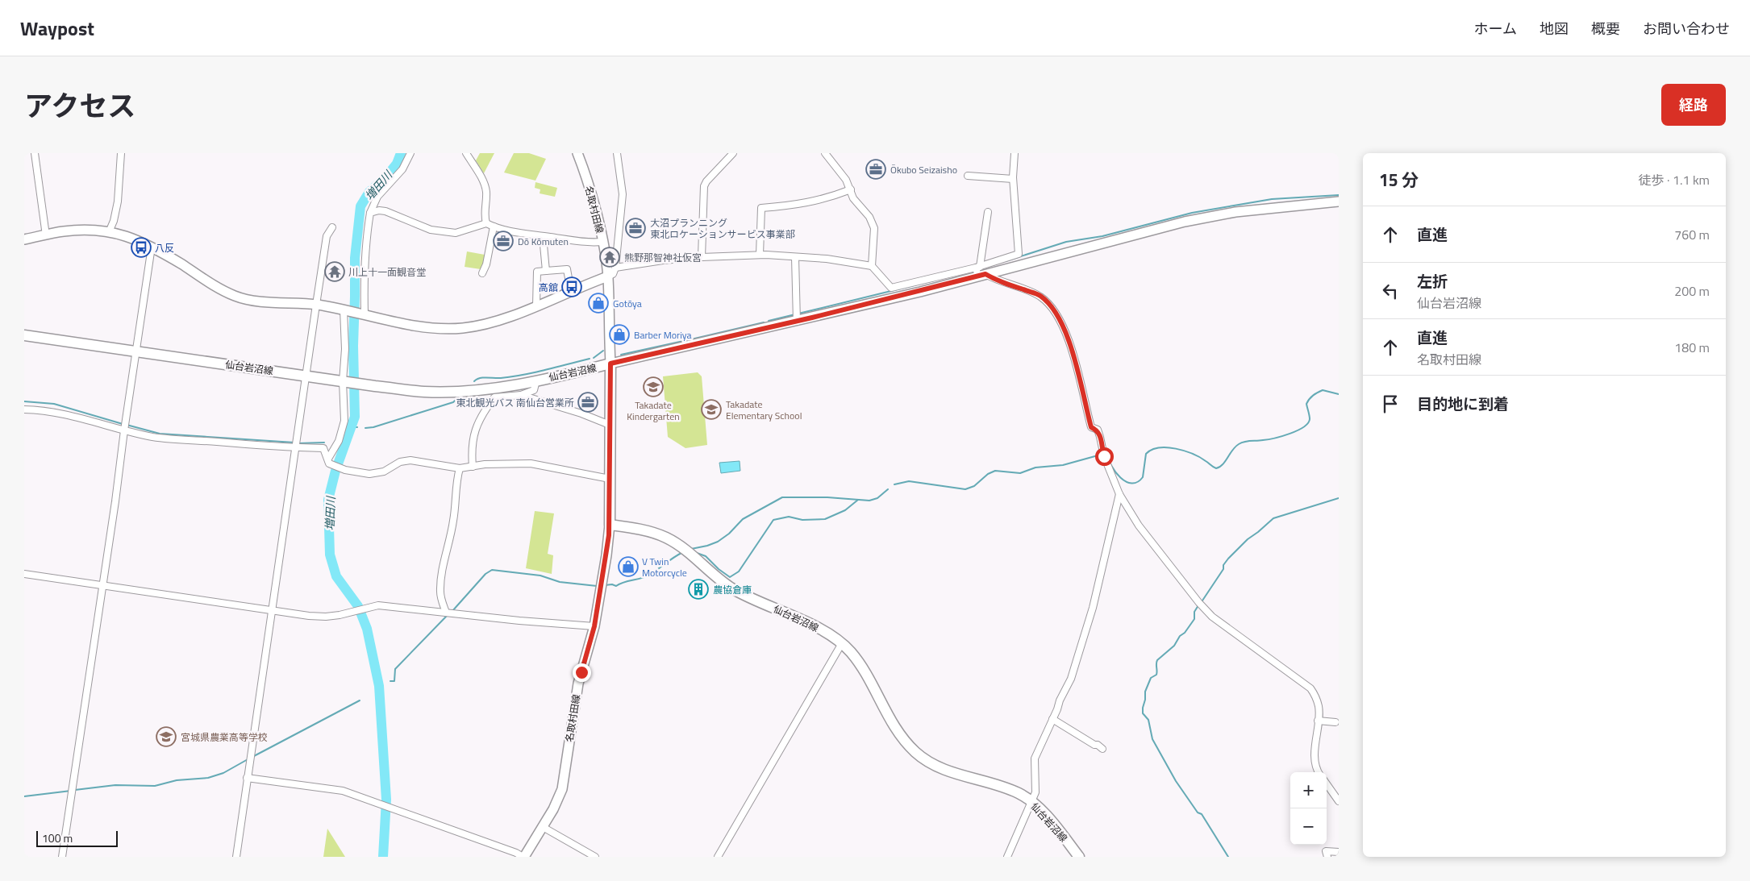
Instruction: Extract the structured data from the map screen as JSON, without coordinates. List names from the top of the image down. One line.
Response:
{"streets":{"main road":["仙台岩沼線"],"street":["名取村田線"]},"crossings":[["名取村田線","仙台岩沼線"]],"water":["増田川"],"places":{"office":["Ōkubo Seizaisho","大沼プランニング 東北ロケーションサービス事業部","Dō Kōmuten","東北観光バス 南仙台営業所"],"bus stop":["八反","高舘"],"temple":["熊野那智神社仮宮","川上十一面観音堂"],"shop":["Gotōya","Barber Moriya","V Twin Motorcycle"],"school or university":["Takadate Kindergarten","Takadate Elementary School","宮城県農業高等学校"],"building":["農協倉庫"]},"scale_bar":"100 m","page":{"header":"Waypost","nav":["ホーム","地図","概要","お問い合わせ"],"title":"アクセス","buttons":"経路","heading":["15 分","徒歩 · 1.1 km"],"list":[["直進","760 m"],["左折","仙台岩沼線","200 m"],["直進","名取村田線","180 m"],"目的地に到着"],"map_buttons":["+","−"],"scale":"100 m"}}
